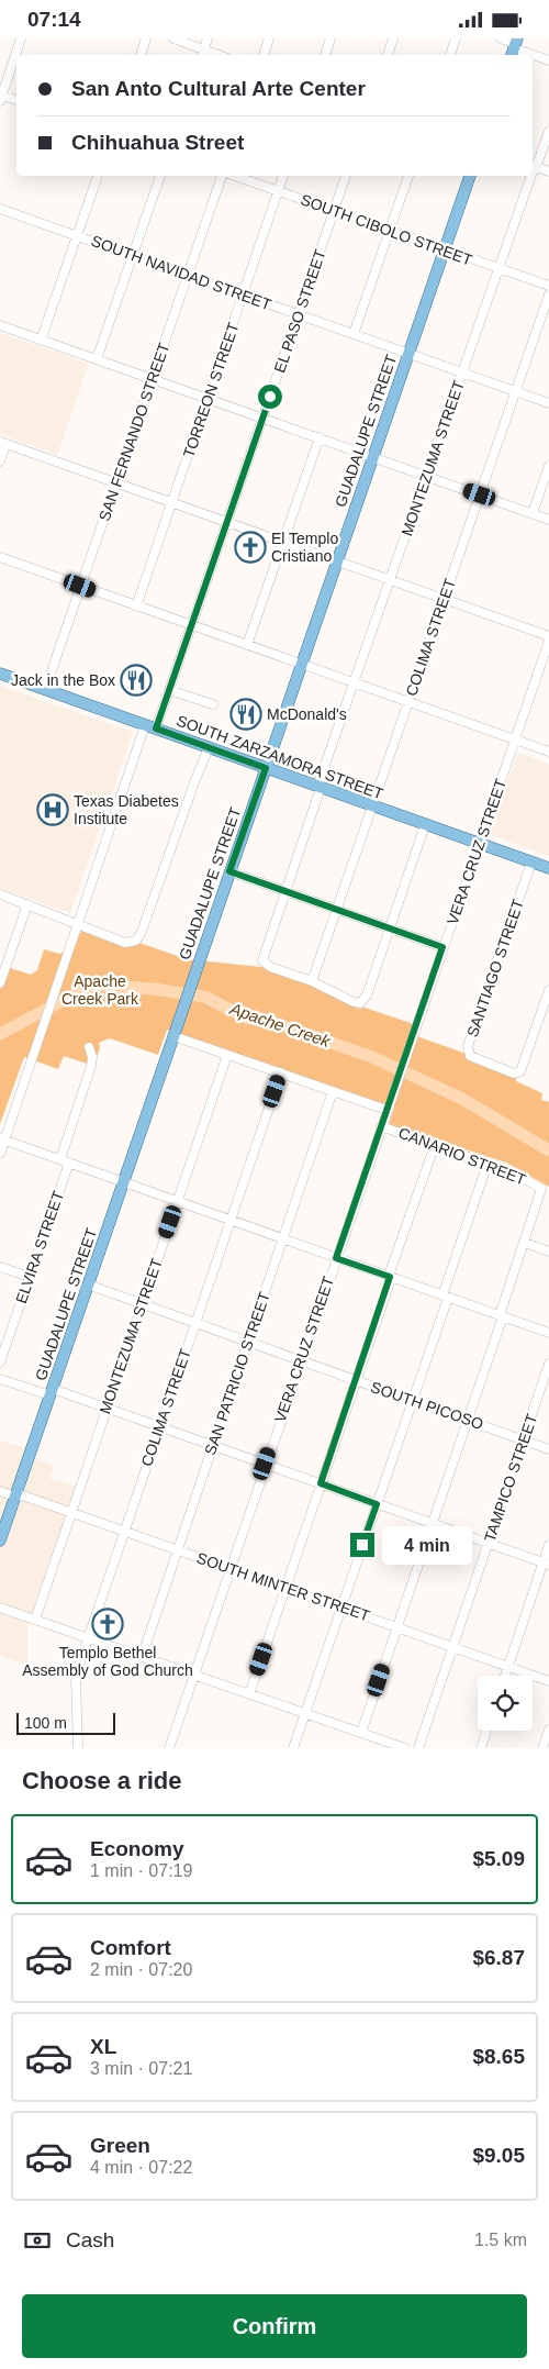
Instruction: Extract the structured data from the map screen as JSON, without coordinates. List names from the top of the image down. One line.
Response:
{"streets":{"main road":["GUADALUPE STREET","SOUTH ZARZAMORA STREET"],"street":["SOUTH CIBOLO STREET","SOUTH NAVIDAD STREET","EL PASO STREET","TORREON STREET","SAN FERNANDO STREET","MONTEZUMA STREET","COLIMA STREET","VERA CRUZ STREET","SANTIAGO STREET","CANARIO STREET","ELVIRA STREET","SAN PATRICIO STREET","SOUTH PICOSO","TAMPICO STREET","SOUTH MINTER STREET"]},"crossings":[["SOUTH CIBOLO STREET","EL PASO STREET"],["SOUTH CIBOLO STREET","TORREON STREET"],["SOUTH CIBOLO STREET","GUADALUPE STREET"],["SOUTH CIBOLO STREET","MONTEZUMA STREET"],["SOUTH NAVIDAD STREET","EL PASO STREET"],["SOUTH NAVIDAD STREET","TORREON STREET"],["SOUTH NAVIDAD STREET","GUADALUPE STREET"],["SOUTH NAVIDAD STREET","SAN FERNANDO STREET"],["SOUTH NAVIDAD STREET","MONTEZUMA STREET"],["SOUTH NAVIDAD STREET","COLIMA STREET"],["EL PASO STREET","SOUTH ZARZAMORA STREET"],["GUADALUPE STREET","SOUTH ZARZAMORA STREET"],["GUADALUPE STREET","SOUTH PICOSO"],["GUADALUPE STREET","SOUTH MINTER STREET"],["SAN FERNANDO STREET","SOUTH ZARZAMORA STREET"],["MONTEZUMA STREET","COLIMA STREET"],["MONTEZUMA STREET","SOUTH ZARZAMORA STREET"],["MONTEZUMA STREET","SOUTH PICOSO"],["MONTEZUMA STREET","SOUTH MINTER STREET"],["COLIMA STREET","SOUTH ZARZAMORA STREET"],["COLIMA STREET","SOUTH PICOSO"],["COLIMA STREET","SOUTH MINTER STREET"],["SOUTH ZARZAMORA STREET","VERA CRUZ STREET"],["SOUTH ZARZAMORA STREET","SANTIAGO STREET"],["VERA CRUZ STREET","CANARIO STREET"],["VERA CRUZ STREET","SOUTH PICOSO"],["VERA CRUZ STREET","SOUTH MINTER STREET"],["SAN PATRICIO STREET","SOUTH PICOSO"],["SAN PATRICIO STREET","SOUTH MINTER STREET"],["SOUTH PICOSO","TAMPICO STREET"],["TAMPICO STREET","SOUTH MINTER STREET"]],"water":["Apache Creek"],"parks":["Apache Creek Park"],"places":{"church":["El Templo Cristiano","Templo Bethel Assembly of God Church"],"restaurant":["Jack in the Box","McDonald's"],"hospital":["Texas Diabetes Institute"]},"scale_bar":"100 m","page":{"status":"07:14","banner":["San Anto Cultural Arte Center","Chihuahua Street"],"bubble":"4 min","scale":"100 m","heading":"Choose a ride","list":[{"name":"Economy","note":"1 min · 07:19","value":"$5.09"},{"name":"Comfort","note":"2 min · 07:20","value":"$6.87"},{"name":"XL","note":"3 min · 07:21","value":"$8.65"},{"name":"Green","note":"4 min · 07:22","value":"$9.05"}],"pay":["Cash","1.5 km"],"buttons":"Confirm"}}
